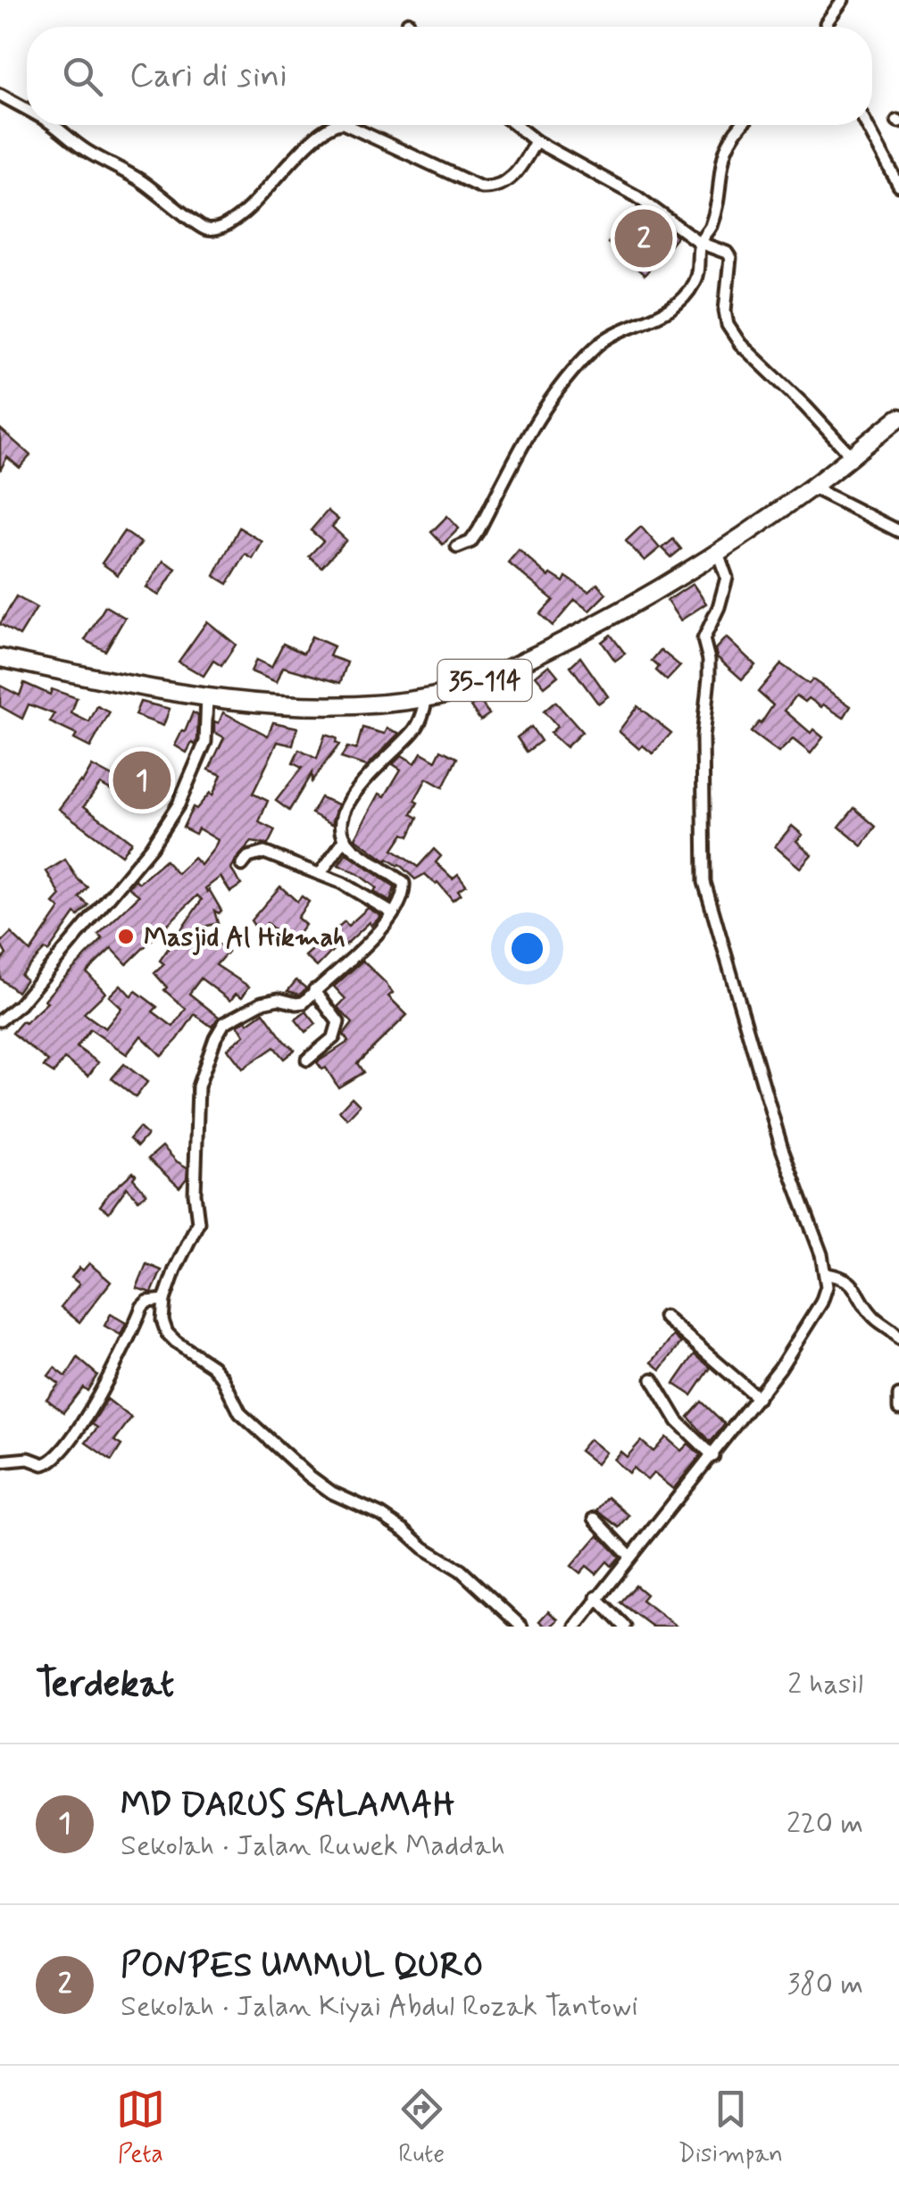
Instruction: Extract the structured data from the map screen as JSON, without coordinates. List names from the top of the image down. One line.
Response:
{"streets":{"main road":["35-114"]},"places":["Masjid Al Hikmah"],"page":{"search":"Cari di sini","pins":["2","1"],"heading":["Terdekat","2 hasil"],"list":[{"mark":"1","name":"MD DARUS SALAMAH","note":"Sekolah · Jalan Ruwek Maddah","value":"220 m"},{"mark":"2","name":"PONPES UMMUL QURO","note":"Sekolah · Jalan Kiyai Abdul Rozak Tantowi","value":"380 m"}],"nav":["Peta","Rute","Disimpan"]}}
